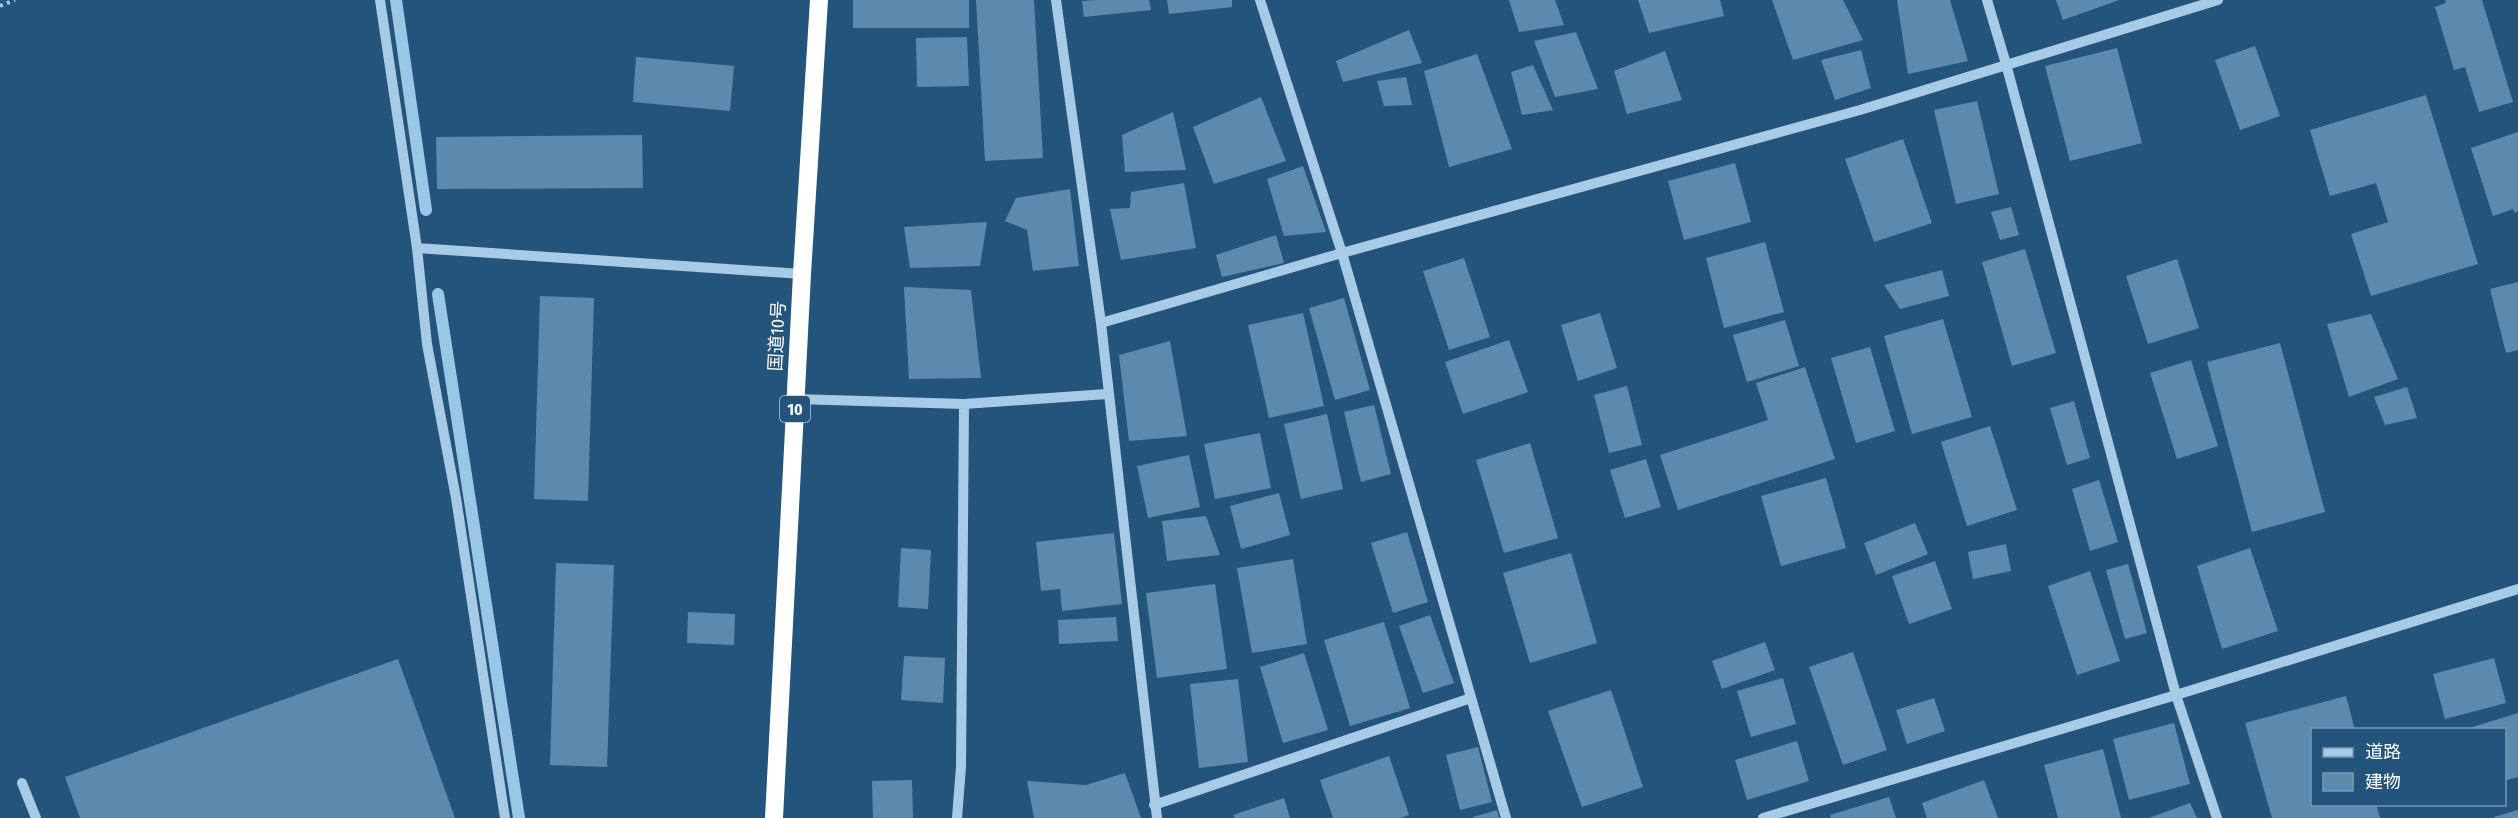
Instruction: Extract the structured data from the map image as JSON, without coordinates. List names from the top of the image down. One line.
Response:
{"streets":{"highway":["国道10号","10"]},"legend":["道路","建物"]}
